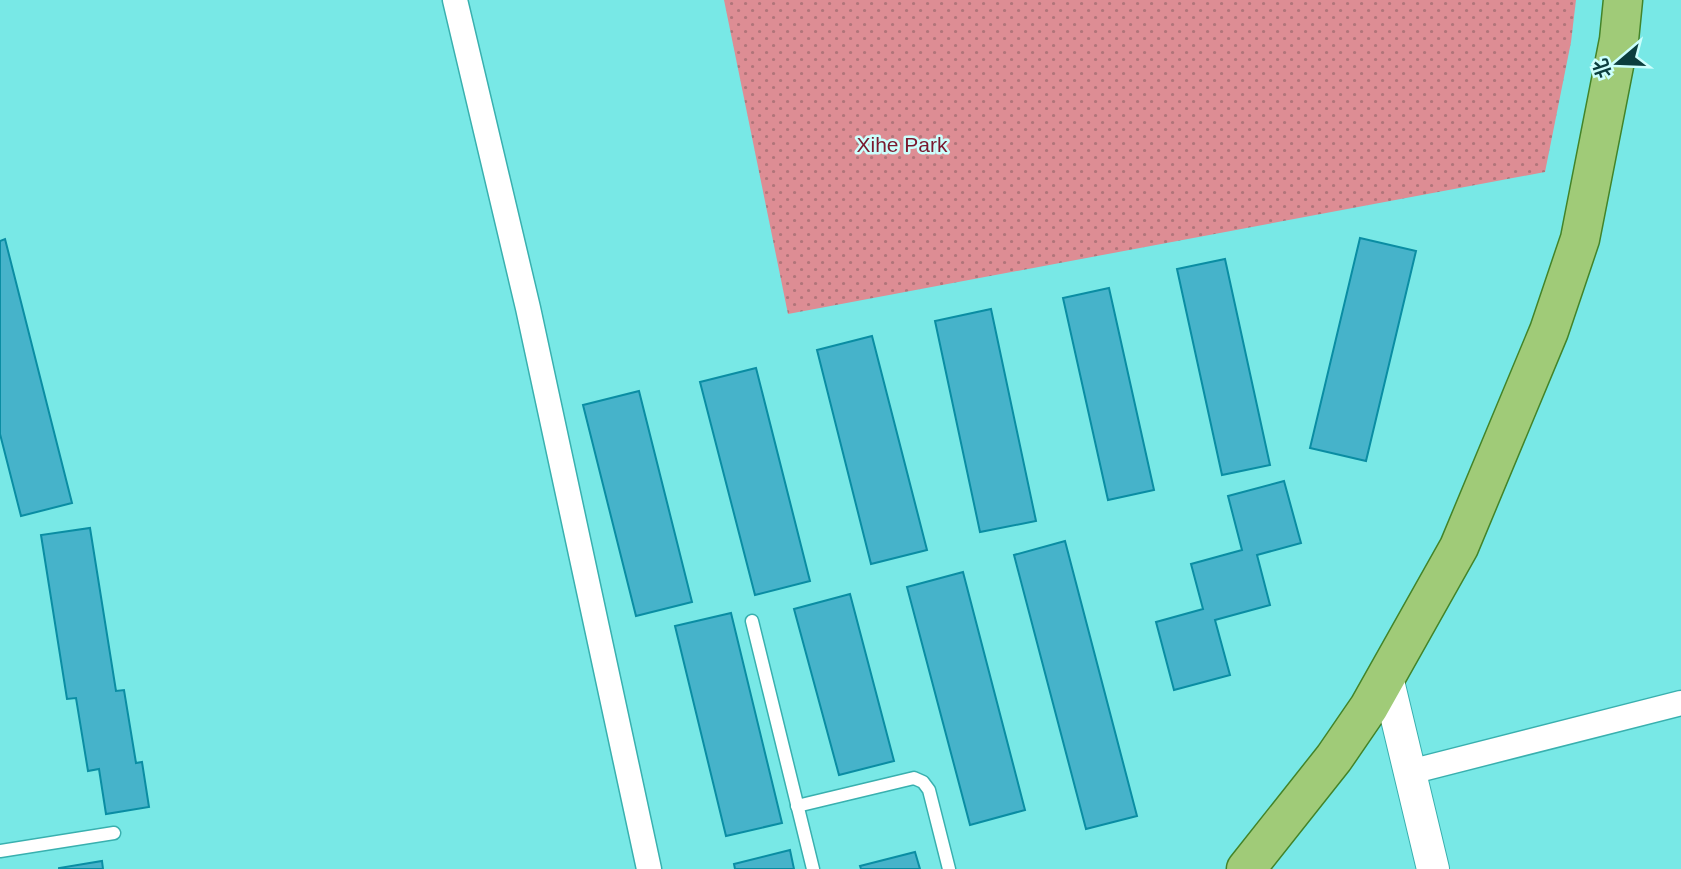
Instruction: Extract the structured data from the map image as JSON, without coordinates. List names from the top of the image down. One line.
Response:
{"parks":["Xihe Park"],"north":"left"}
